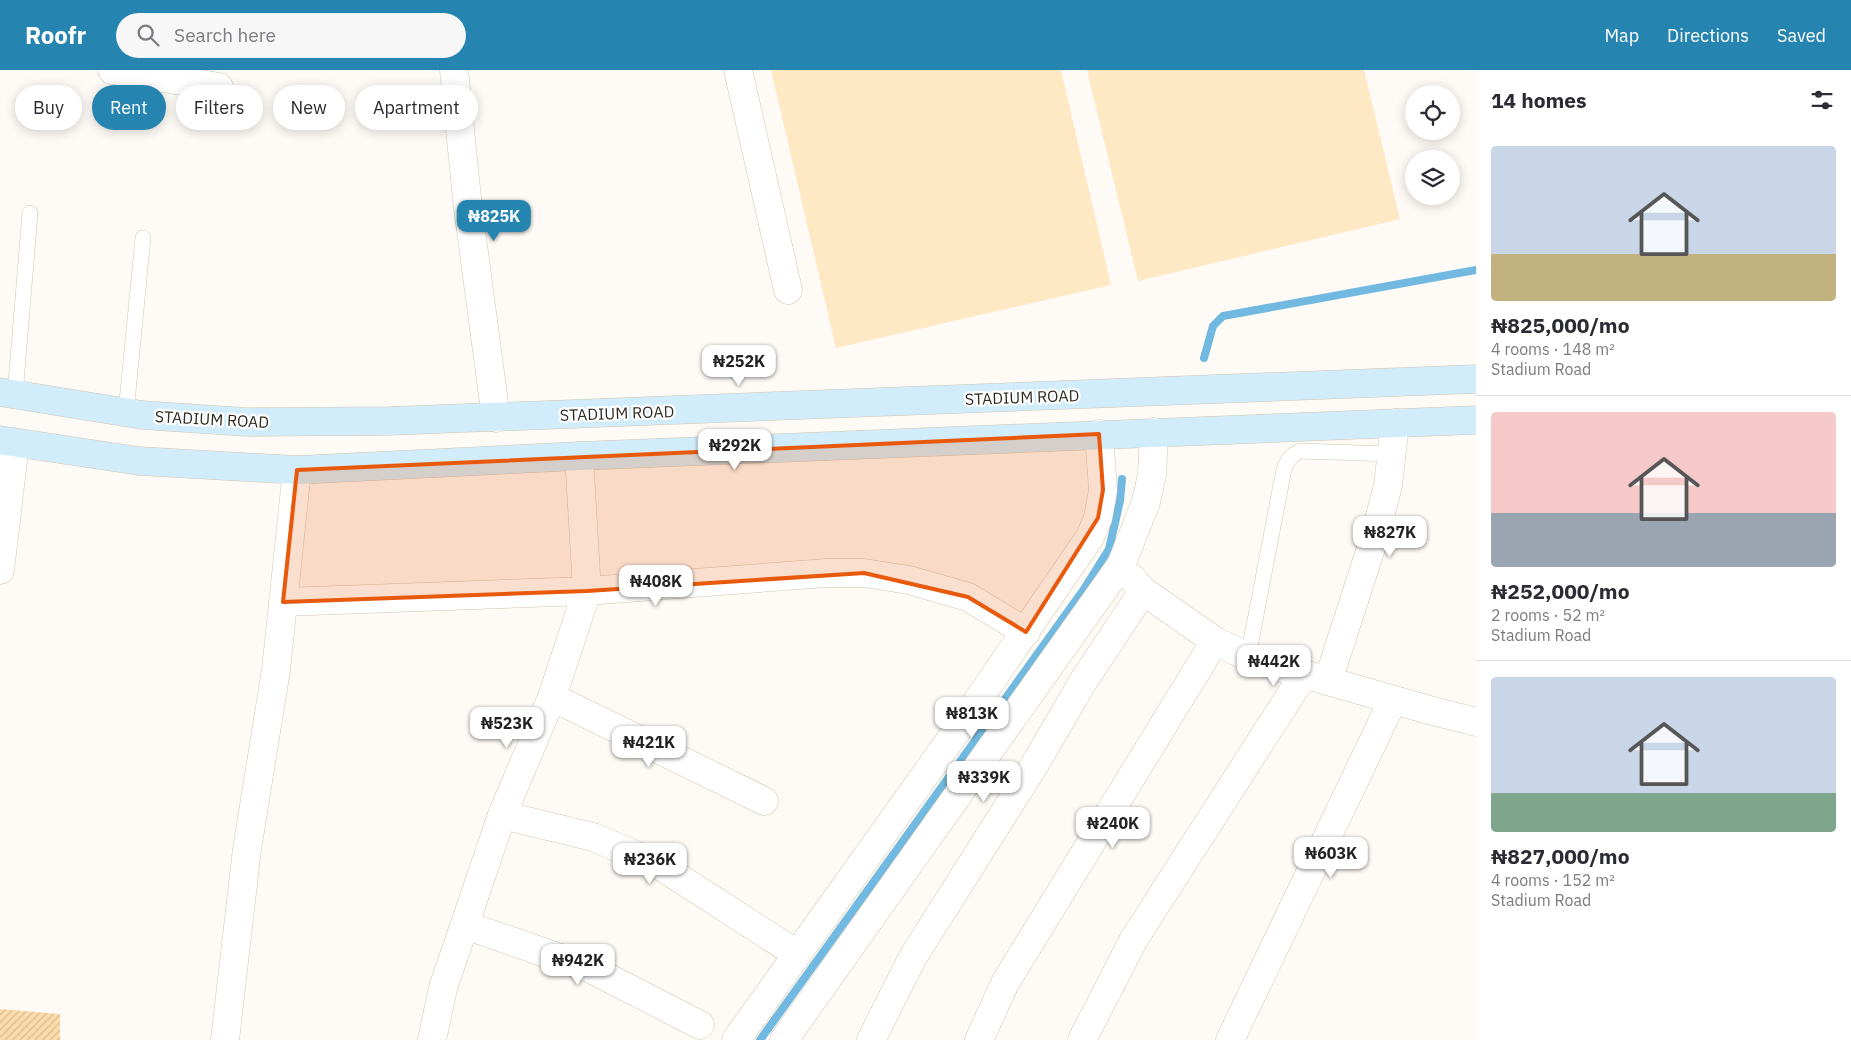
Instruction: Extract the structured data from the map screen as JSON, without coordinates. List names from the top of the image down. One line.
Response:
{"streets":{"main road":["STADIUM ROAD"]},"page":{"header":"Roofr","search":"Search here","nav":["Map","Directions","Saved"],"heading":"14 homes","chip":["Buy","Rent","Filters","New","Apartment"],"list":[{"name":"₦825,000/mo","note":"4 rooms · 148 m² · Stadium Road"},{"name":"₦252,000/mo","note":"2 rooms · 52 m² · Stadium Road"},{"name":"₦827,000/mo","note":"4 rooms · 152 m² · Stadium Road"}],"price":["₦825K","₦252K","₦292K","₦827K","₦408K","₦442K","₦813K","₦523K","₦421K","₦339K","₦240K","₦603K","₦236K","₦942K"]}}
